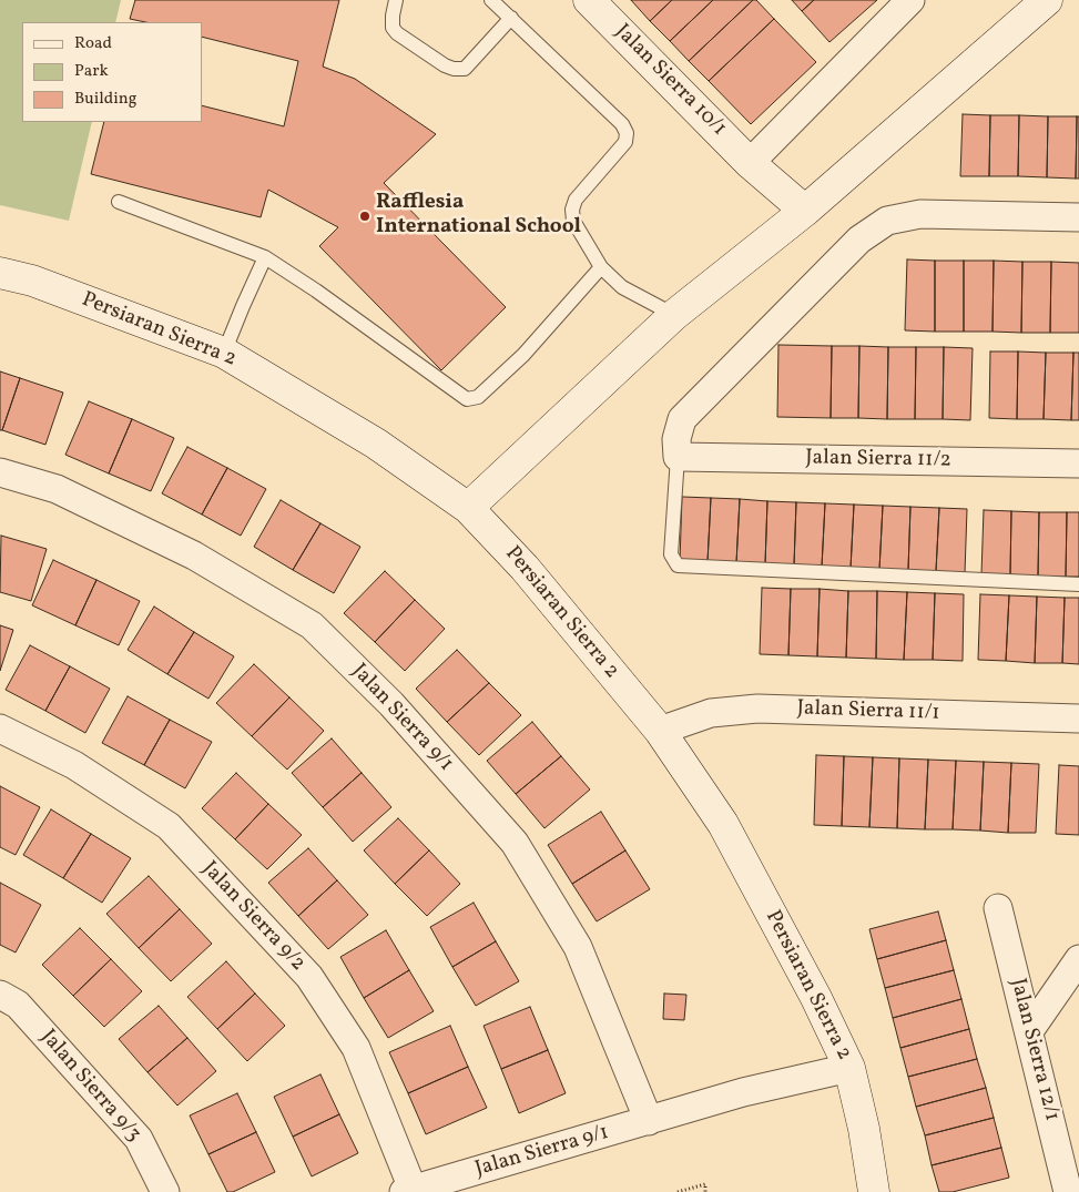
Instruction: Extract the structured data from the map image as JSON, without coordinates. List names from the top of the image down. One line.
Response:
{"streets":{"street":["Jalan Sierra 10/1","Persiaran Sierra 2","Jalan Sierra 11/2","Jalan Sierra 11/1","Jalan Sierra 9/1","Jalan Sierra 9/2","Jalan Sierra 12/1","Jalan Sierra 9/3"]},"crossings":[["Persiaran Sierra 2","Jalan Sierra 11/1"],["Persiaran Sierra 2","Jalan Sierra 9/1"],["Jalan Sierra 9/1","Jalan Sierra 9/2"]],"places":["Rafflesia International School"],"legend":["Road","Park","Building"]}
